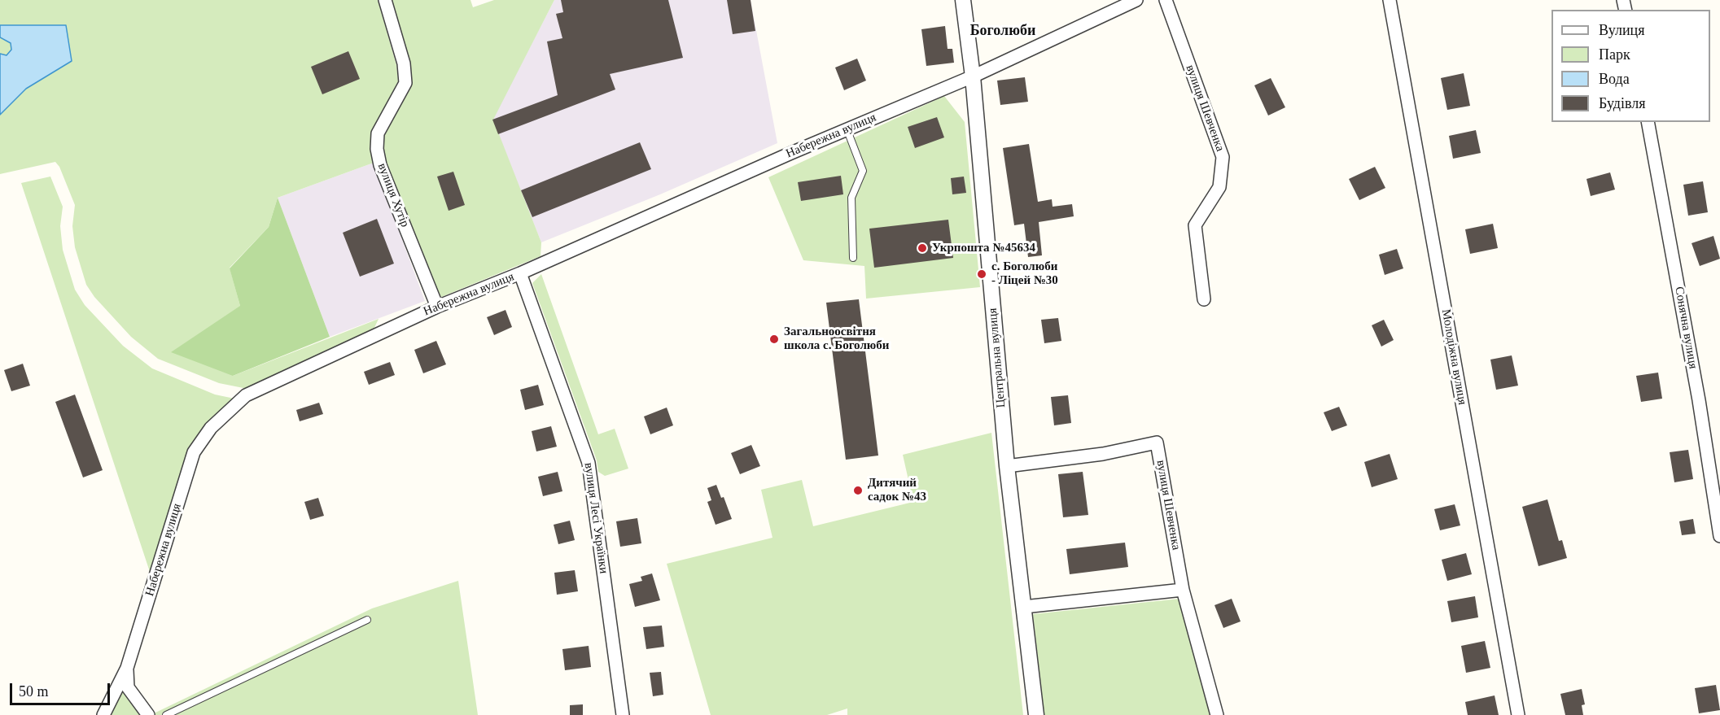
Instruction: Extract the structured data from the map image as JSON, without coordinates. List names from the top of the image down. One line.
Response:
{"streets":{"street":["вулиця Шевченка","Набережна вулиця","вулиця Хутір","Сонячна вулиця","Молодіжна вулиця","Центральна вулиця","вулиця Лесі Українки"]},"crossings":[["вулиця Шевченка","Центральна вулиця"],["Набережна вулиця","вулиця Хутір"],["Набережна вулиця","Центральна вулиця"],["Набережна вулиця","вулиця Лесі Українки"]],"districts":["Боголюби"],"places":["Укрпошта №45634","с. Боголюби - Ліцей №30","Загальноосвітня школа с. Боголюби","Дитячий садок №43"],"legend":["Вулиця","Парк","Вода","Будівля"],"scale_bar":"50 m"}
